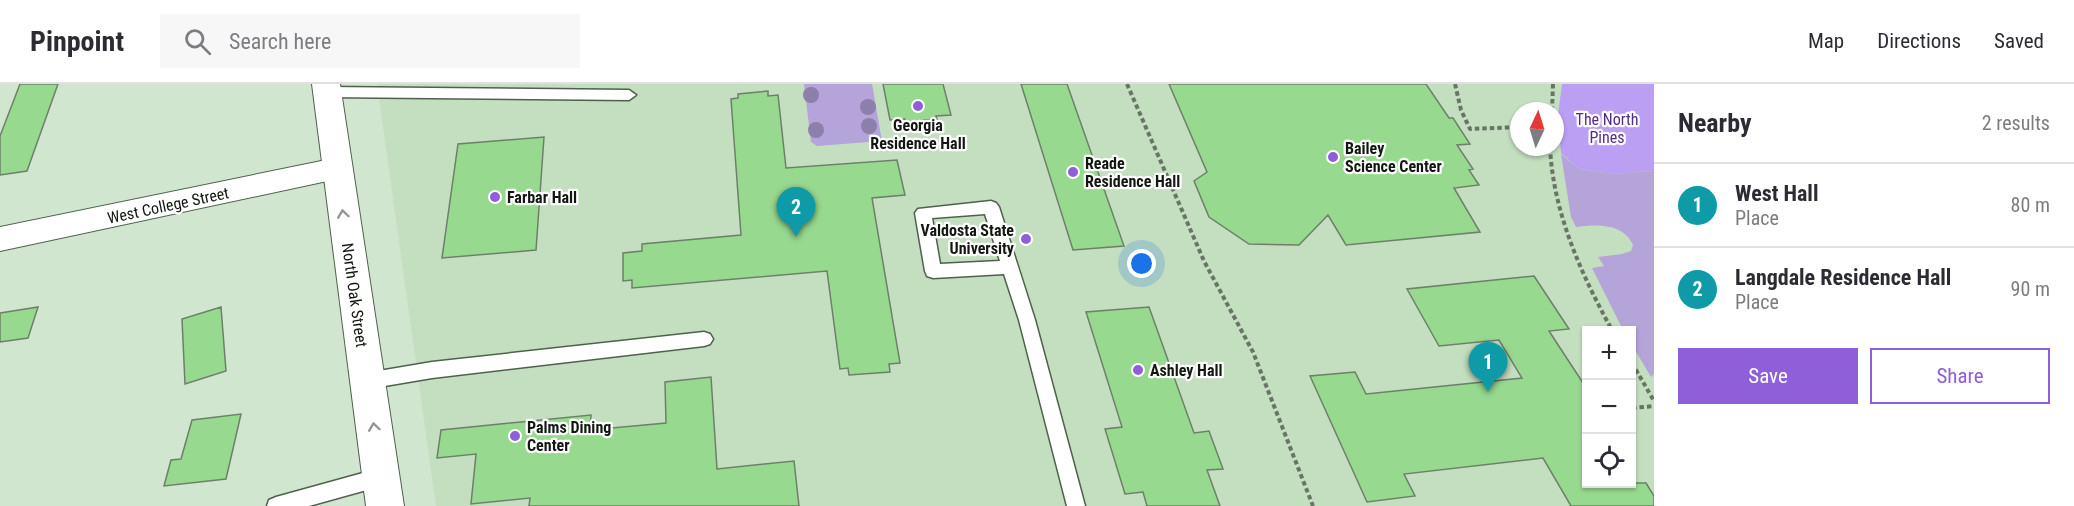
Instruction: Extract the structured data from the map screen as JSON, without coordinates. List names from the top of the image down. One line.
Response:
{"streets":{"street":["West College Street","North Oak Street"]},"crossings":[["West College Street","North Oak Street"]],"one_way":["North Oak Street"],"parks":["The North Pines"],"places":["Georgia Residence Hall","Bailey Science Center","Reade Residence Hall","Farbar Hall","Valdosta State University","Ashley Hall","Palms Dining Center"],"north":"top","page":{"header":"Pinpoint","search":"Search here","nav":["Map","Directions","Saved"],"heading":["Nearby","2 results"],"list":[{"mark":"1","name":"West Hall","note":"Place","value":"80 m"},{"mark":"2","name":"Langdale Residence Hall","note":"Place","value":"90 m"}],"pins":["2","1"],"map_buttons":["+","−"],"buttons":["Save","Share"]}}
